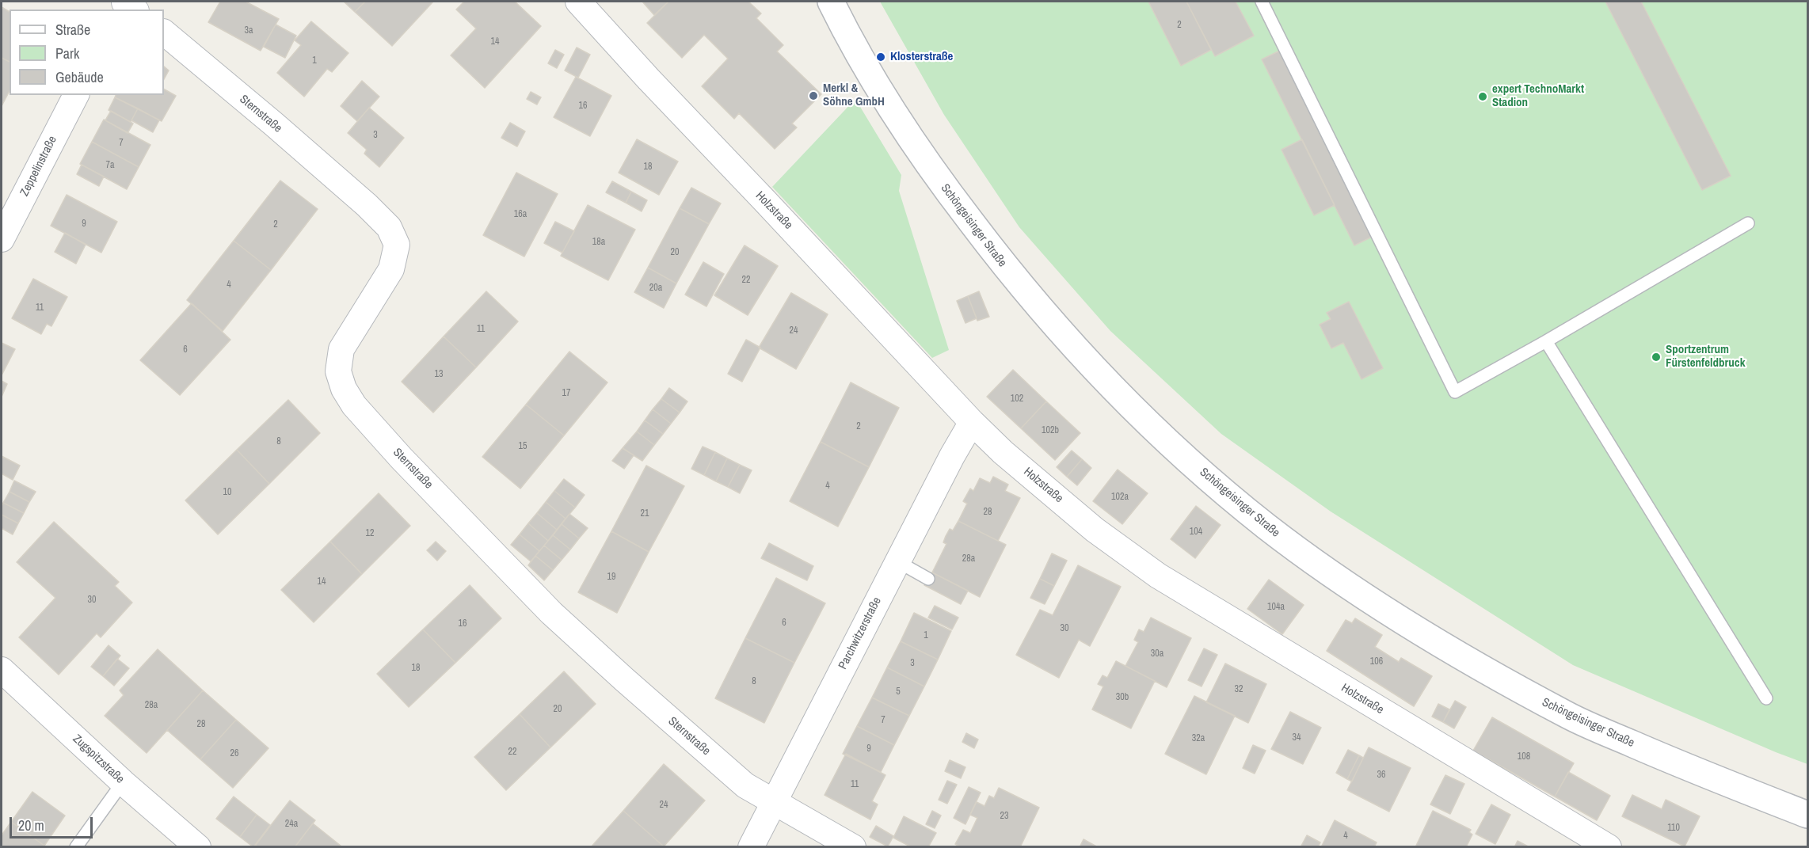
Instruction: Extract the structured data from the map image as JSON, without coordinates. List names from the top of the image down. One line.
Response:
{"streets":{"street":["Sternstraße","Zeppelinstraße","Holzstraße","Schöngeisinger Straße","Parchwitzerstraße","Zugspitzstraße"]},"crossings":[["Sternstraße","Parchwitzerstraße"],["Holzstraße","Parchwitzerstraße"]],"places":["Klosterstraße","Merkl & Söhne GmbH","expert TechnoMarkt Stadion","Sportzentrum Fürstenfeldbruck"],"house_numbers":["2","3a","14","1","16","3","7","7a","18","16a","9","2","18a","20","22","4","20a","11","11","24","6","13","17","102","2","102b","8","15","4","10","102a","28","21","104","12","28a","19","14","30","104a","6","16","30","1","30a","106","3","18","8","32","5","30b","28a","20","7","28","34","32a","9","22","26","108","36","11","24","23","24a","110","4"],"legend":["Straße","Park","Gebäude"],"scale_bar":"20 m"}
